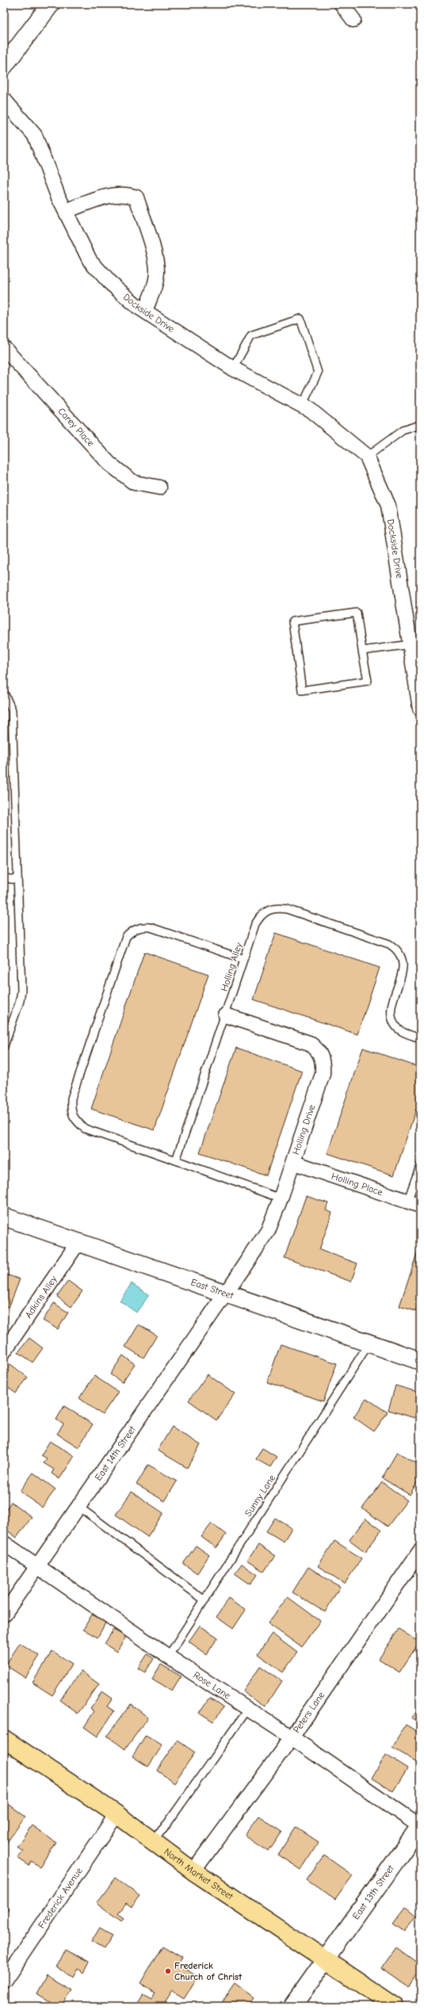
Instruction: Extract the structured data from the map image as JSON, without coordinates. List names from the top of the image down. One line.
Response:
{"streets":{"main road":["East Street","North Market Street","East 13th Street"],"street":["Dockside Drive","Carey Place","Holling Drive","Holling Place","Adkins Alley","East 14th Street","Rose Lane","Peters Lane","Frederick Avenue"],"lane":["Holling Alley","Sunny Lane"]},"crossings":[["Holling Alley","Holling Drive"],["Holling Drive","Holling Place"],["Holling Drive","East Street"],["Holling Drive","East 14th Street"],["East Street","Adkins Alley"],["East Street","East 14th Street"],["East Street","Sunny Lane"],["East 14th Street","Rose Lane"],["Sunny Lane","Rose Lane"],["Rose Lane","Peters Lane"],["Rose Lane","East 13th Street"],["Peters Lane","North Market Street"],["North Market Street","East 13th Street"],["North Market Street","Frederick Avenue"]],"places":["Frederick Church of Christ"]}
